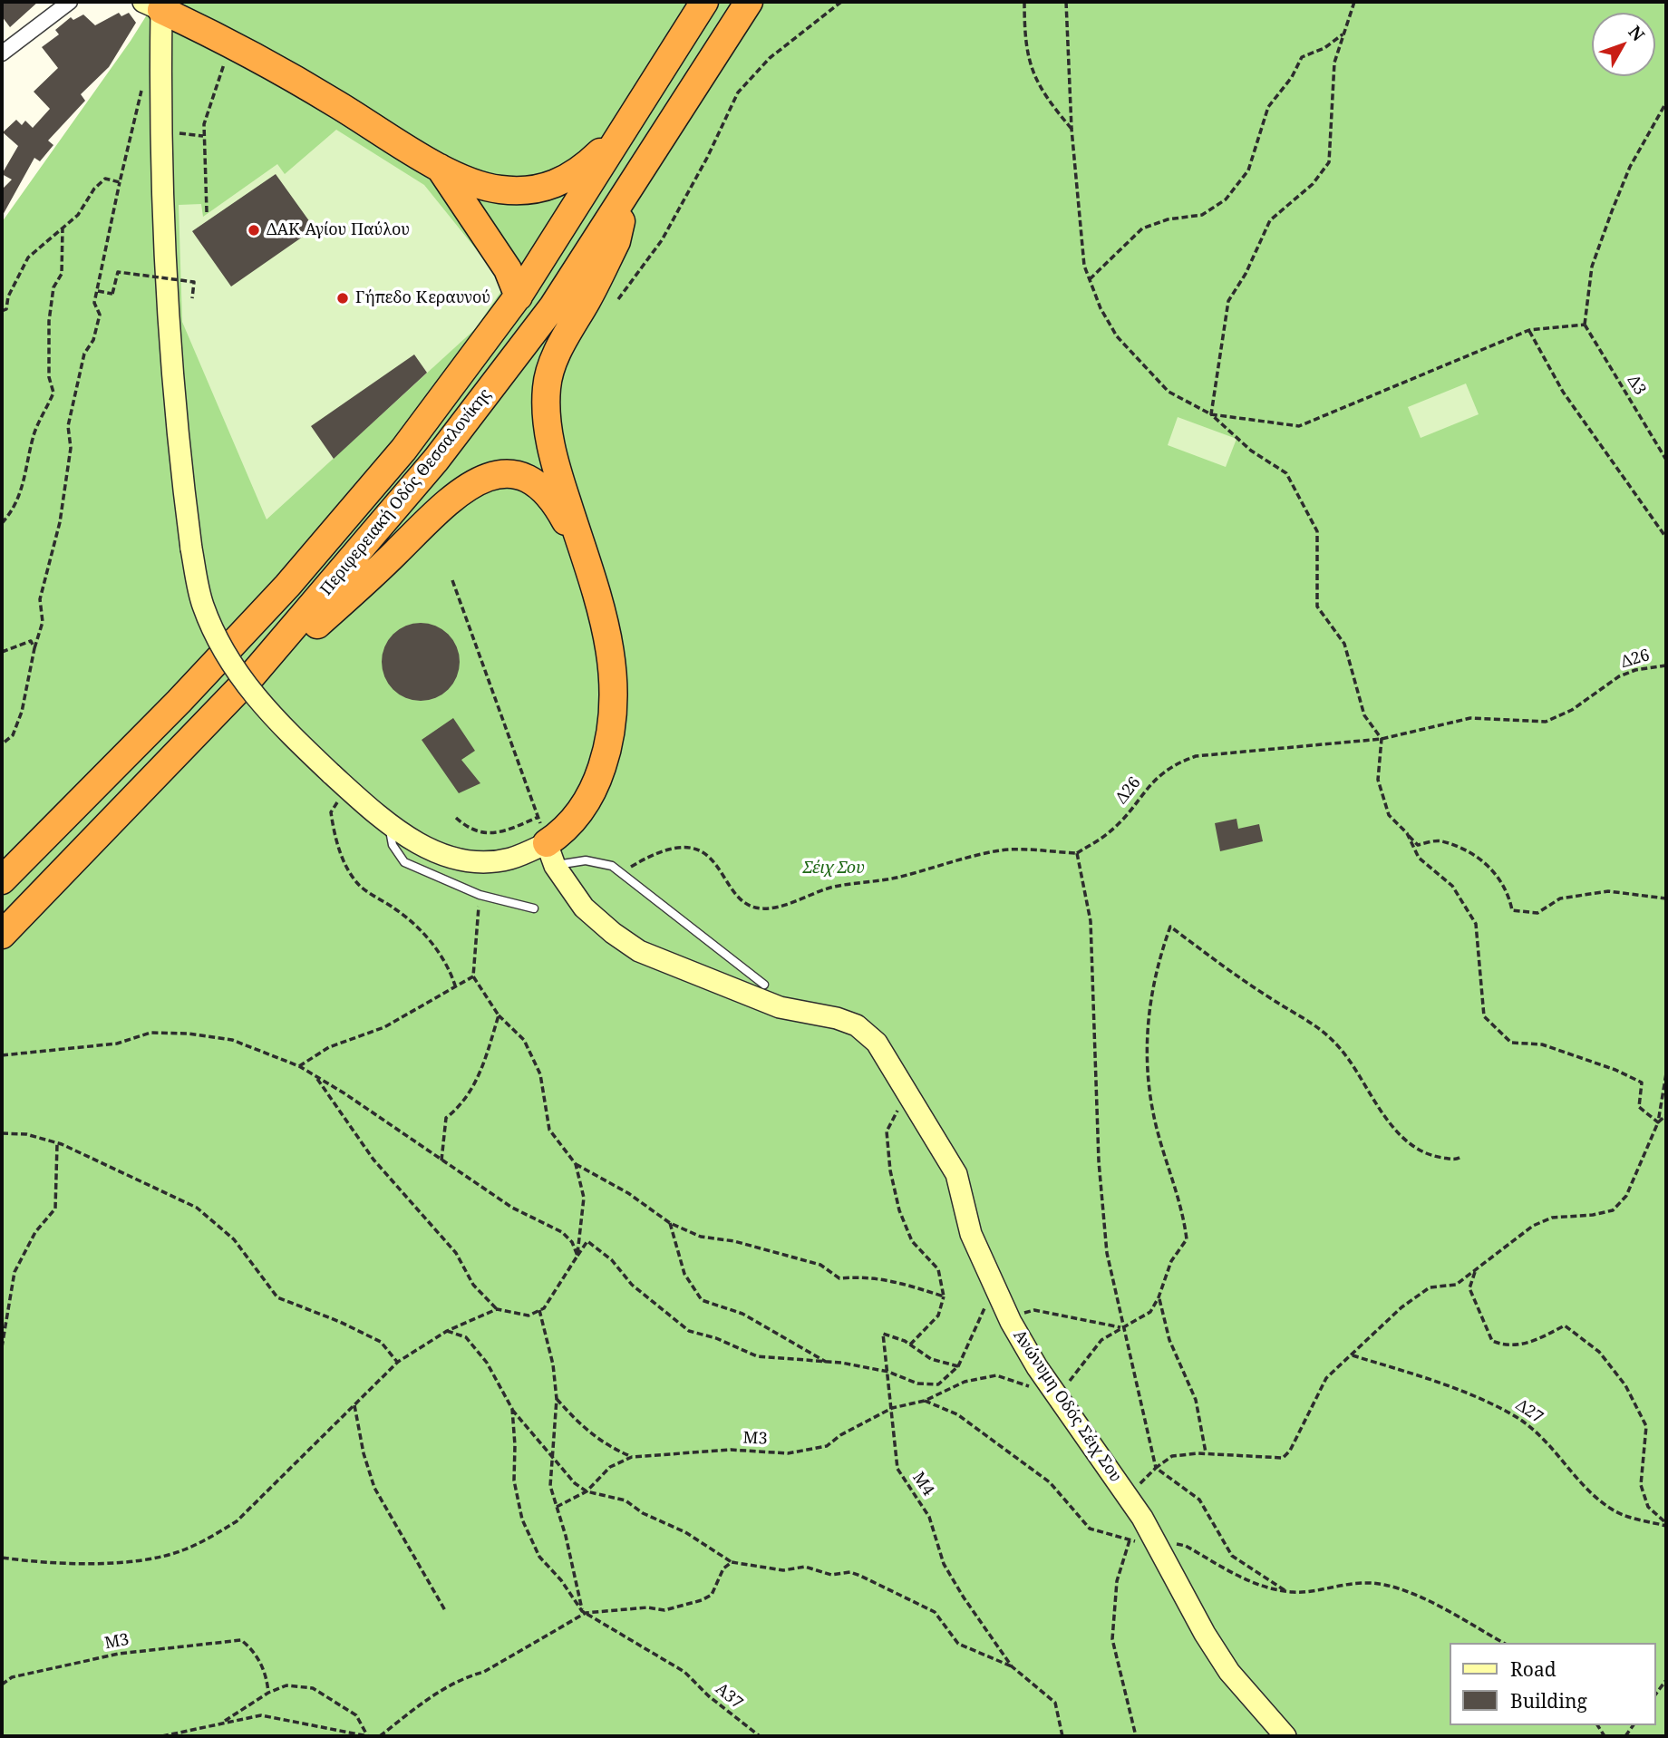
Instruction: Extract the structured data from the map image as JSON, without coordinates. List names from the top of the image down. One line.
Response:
{"streets":{"highway":["Περιφερειακή Οδός Θεσσαλονίκης"],"street":["Ανώνυμη Οδός Σέιχ Σου"],"path":["Δ3","Δ26","Δ27","M3","M4","Α37"]},"crossings":[["Ανώνυμη Οδός Σέιχ Σου","M3"],["M3","M4"]],"parks":["Σέιχ Σου"],"places":["ΔΑΚ Αγίου Παύλου","Γήπεδο Κεραυνού"],"legend":["Road","Building"],"north":"top right"}
